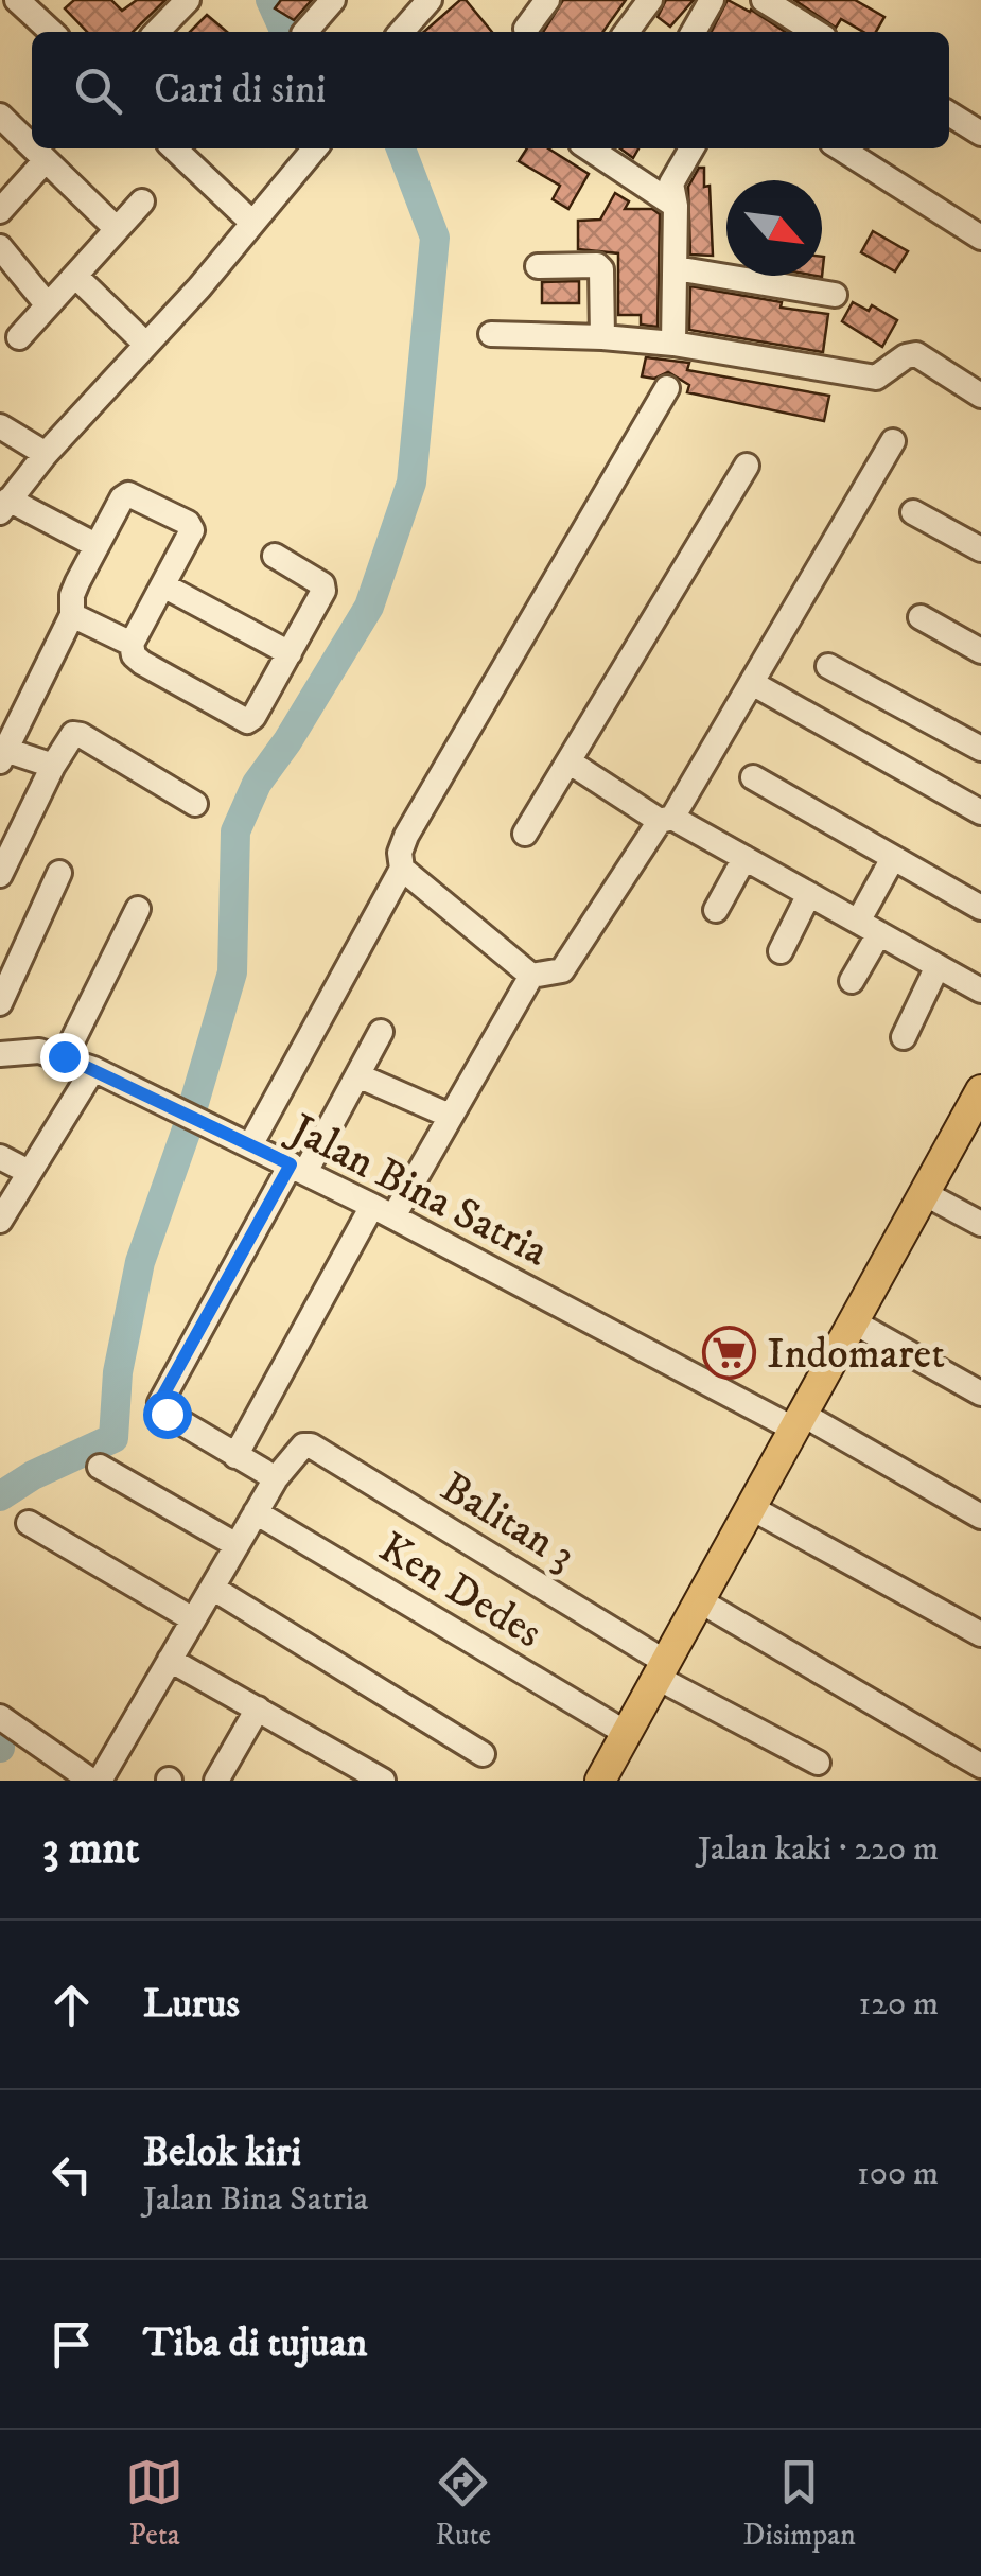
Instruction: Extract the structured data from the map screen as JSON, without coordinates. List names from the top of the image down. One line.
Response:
{"streets":{"street":["Jalan Bina Satria","Balitan 3","Ken Dedes"]},"places":{"supermarket":["Indomaret"]},"north":"bottom right","page":{"search":"Cari di sini","heading":["3 mnt","Jalan kaki · 220 m"],"list":[["Lurus","120 m"],["Belok kiri","Jalan Bina Satria","100 m"],"Tiba di tujuan"],"nav":["Peta","Rute","Disimpan"]}}
